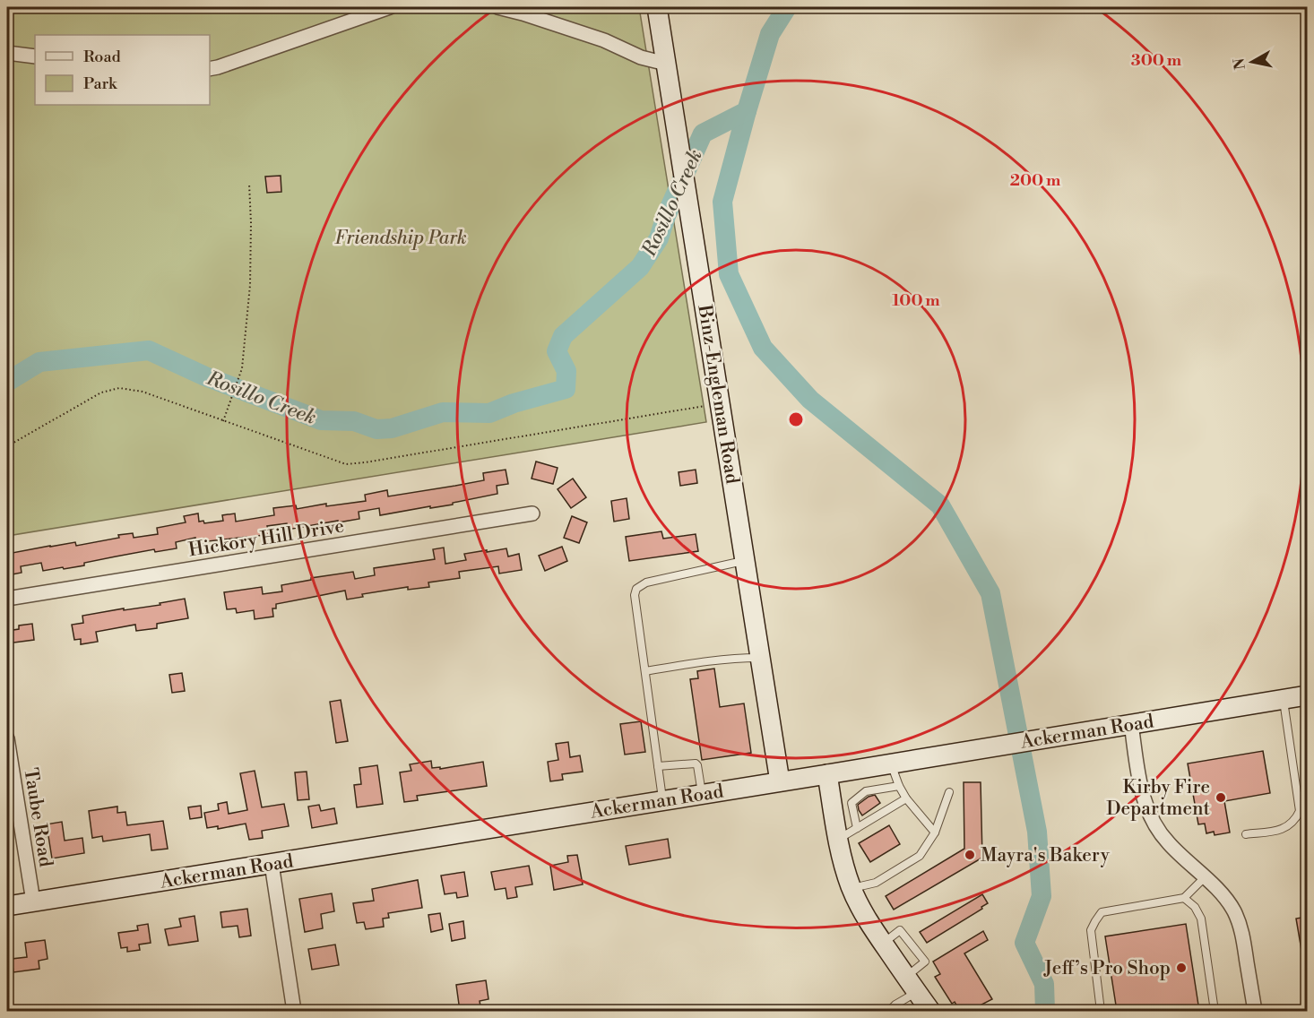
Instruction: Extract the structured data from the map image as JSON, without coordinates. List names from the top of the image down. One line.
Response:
{"streets":{"street":["Binz-Engleman Road","Hickory Hill Drive","Ackerman Road","Taube Road"]},"crossings":[["Binz-Engleman Road","Ackerman Road"],["Ackerman Road","Taube Road"]],"water":["Rosillo Creek"],"parks":["Friendship Park"],"places":["Kirby Fire Department","Mayra's Bakery","Jeff’s Pro Shop"],"legend":["Road","Park"],"north":"left","rings":["300 m","200 m","100 m"]}
